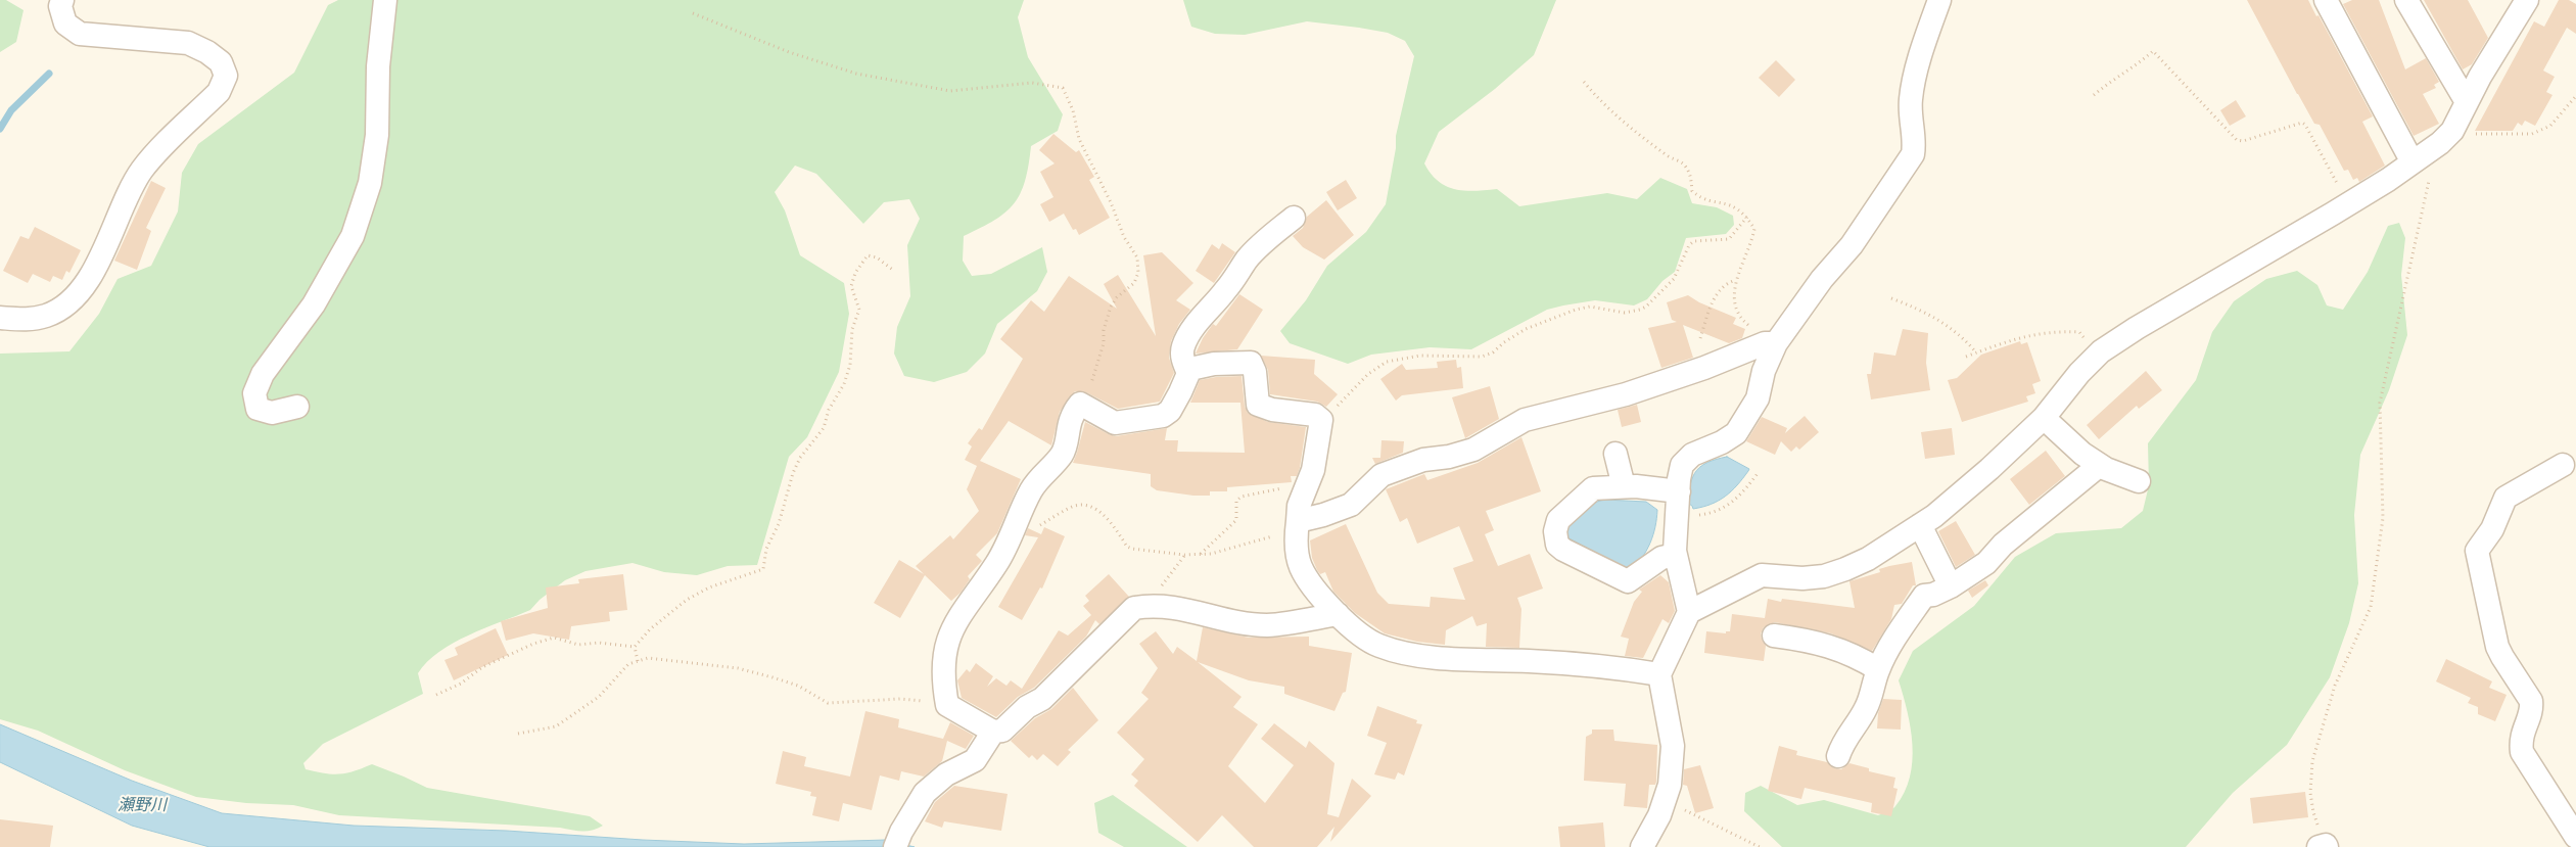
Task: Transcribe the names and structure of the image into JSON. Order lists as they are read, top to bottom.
{
  "water": ["瀬野川"]
}
